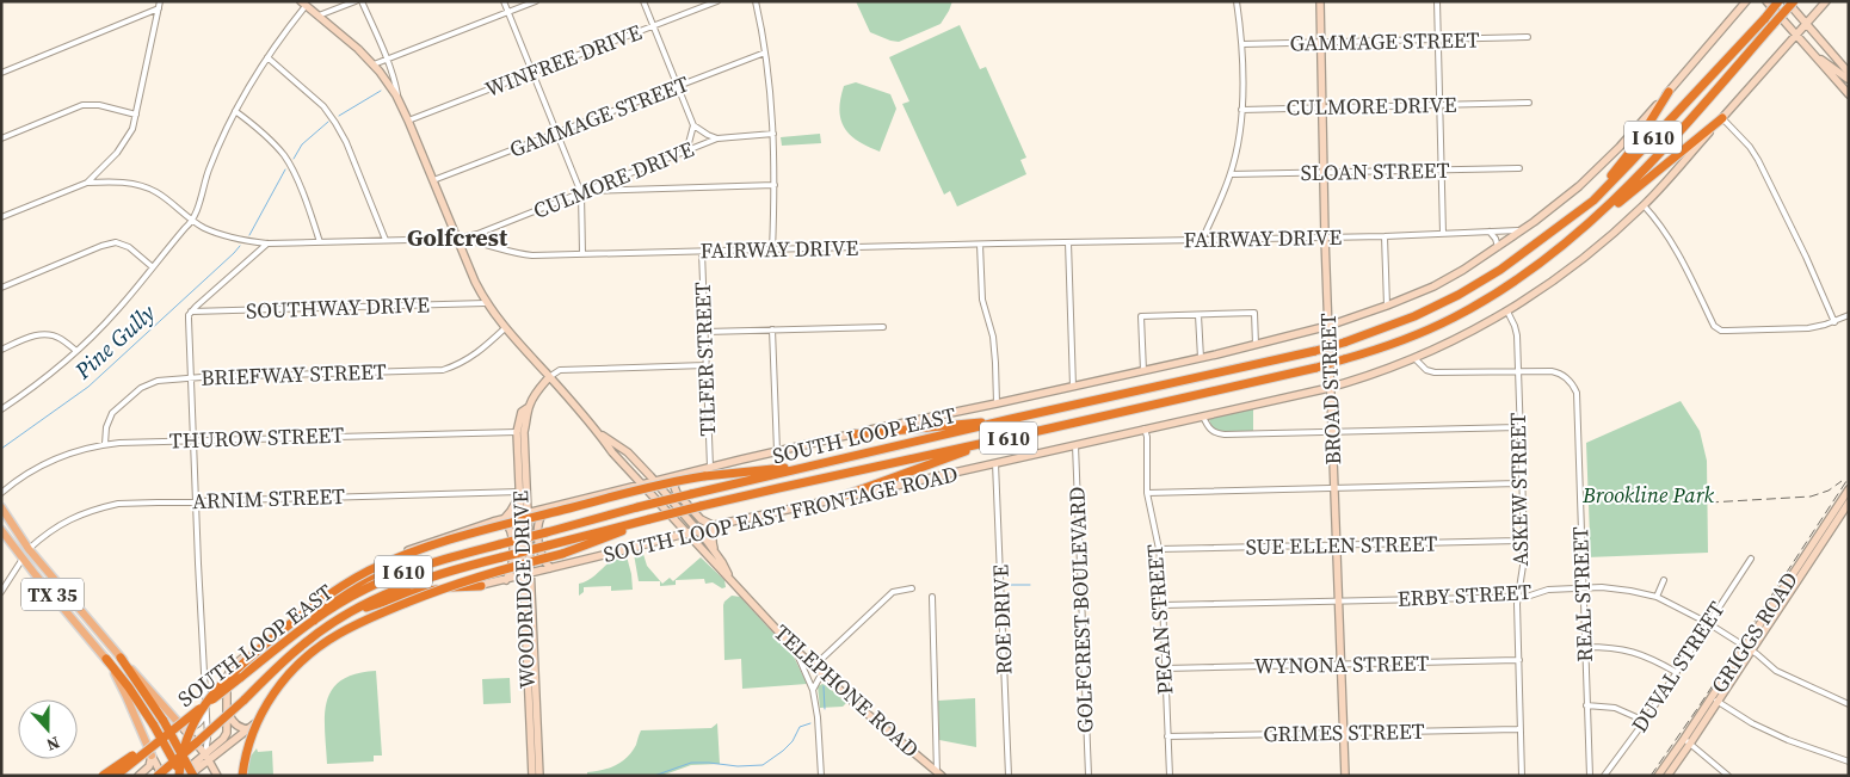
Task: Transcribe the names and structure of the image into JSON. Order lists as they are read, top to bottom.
{
  "streets": {
    "highway": ["I 610", "SOUTH LOOP EAST", "TX 35"],
    "main road": [
      "BROAD STREET",
      "SOUTH LOOP EAST FRONTAGE ROAD",
      "WOODRIDGE DRIVE",
      "GRIGGS ROAD",
      "TELEPHONE ROAD"
    ],
    "street": [
      "GAMMAGE STREET",
      "WINFREE DRIVE",
      "CULMORE DRIVE",
      "SLOAN STREET",
      "FAIRWAY DRIVE",
      "SOUTHWAY DRIVE",
      "TILFER STREET",
      "BRIEFWAY STREET",
      "THUROW STREET",
      "ASKEW STREET",
      "ARNIM STREET",
      "SUE ELLEN STREET",
      "REAL STREET",
      "ERBY STREET",
      "GOLFCREST BOULEVARD",
      "ROE DRIVE",
      "PECAN STREET",
      "WYNONA STREET",
      "DUVAL STREET",
      "GRIMES STREET"
    ]
  },
  "crossings": [
    ["GAMMAGE STREET", "BROAD STREET"],
    ["GAMMAGE STREET", "TELEPHONE ROAD"],
    ["WINFREE DRIVE", "TELEPHONE ROAD"],
    ["CULMORE DRIVE", "FAIRWAY DRIVE"],
    ["CULMORE DRIVE", "BROAD STREET"],
    ["CULMORE DRIVE", "TELEPHONE ROAD"],
    ["SLOAN STREET", "BROAD STREET"],
    ["FAIRWAY DRIVE", "TILFER STREET"],
    ["FAIRWAY DRIVE", "BROAD STREET"],
    ["FAIRWAY DRIVE", "SOUTH LOOP EAST FRONTAGE ROAD"],
    ["FAIRWAY DRIVE", "TELEPHONE ROAD"],
    ["SOUTHWAY DRIVE", "TELEPHONE ROAD"],
    ["TILFER STREET", "SOUTH LOOP EAST FRONTAGE ROAD"],
    ["BRIEFWAY STREET", "THUROW STREET"],
    ["BRIEFWAY STREET", "TELEPHONE ROAD"],
    ["BROAD STREET", "SOUTH LOOP EAST FRONTAGE ROAD"],
    ["BROAD STREET", "SUE ELLEN STREET"],
    ["BROAD STREET", "ERBY STREET"],
    ["BROAD STREET", "WYNONA STREET"],
    ["BROAD STREET", "GRIMES STREET"],
    ["THUROW STREET", "WOODRIDGE DRIVE"],
    ["ASKEW STREET", "SOUTH LOOP EAST FRONTAGE ROAD"],
    ["ASKEW STREET", "SUE ELLEN STREET"],
    ["ASKEW STREET", "REAL STREET"],
    ["ASKEW STREET", "ERBY STREET"],
    ["ASKEW STREET", "WYNONA STREET"],
    ["ASKEW STREET", "GRIMES STREET"],
    ["ARNIM STREET", "WOODRIDGE DRIVE"],
    ["ARNIM STREET", "TX 35"],
    ["SOUTH LOOP EAST FRONTAGE ROAD", "WOODRIDGE DRIVE"],
    ["SOUTH LOOP EAST FRONTAGE ROAD", "TX 35"],
    ["SOUTH LOOP EAST FRONTAGE ROAD", "GOLFCREST BOULEVARD"],
    ["SOUTH LOOP EAST FRONTAGE ROAD", "ROE DRIVE"],
    ["SOUTH LOOP EAST FRONTAGE ROAD", "PECAN STREET"],
    ["SOUTH LOOP EAST FRONTAGE ROAD", "TELEPHONE ROAD"],
    ["SUE ELLEN STREET", "PECAN STREET"],
    ["WOODRIDGE DRIVE", "TELEPHONE ROAD"],
    ["REAL STREET", "ERBY STREET"],
    ["ERBY STREET", "PECAN STREET"],
    ["ERBY STREET", "GRIGGS ROAD"],
    ["ERBY STREET", "DUVAL STREET"],
    ["PECAN STREET", "WYNONA STREET"],
    ["PECAN STREET", "GRIMES STREET"]
  ],
  "districts": ["Golfcrest"],
  "water": ["Pine Gully"],
  "parks": ["Brookline Park"],
  "north": "bottom"
}
